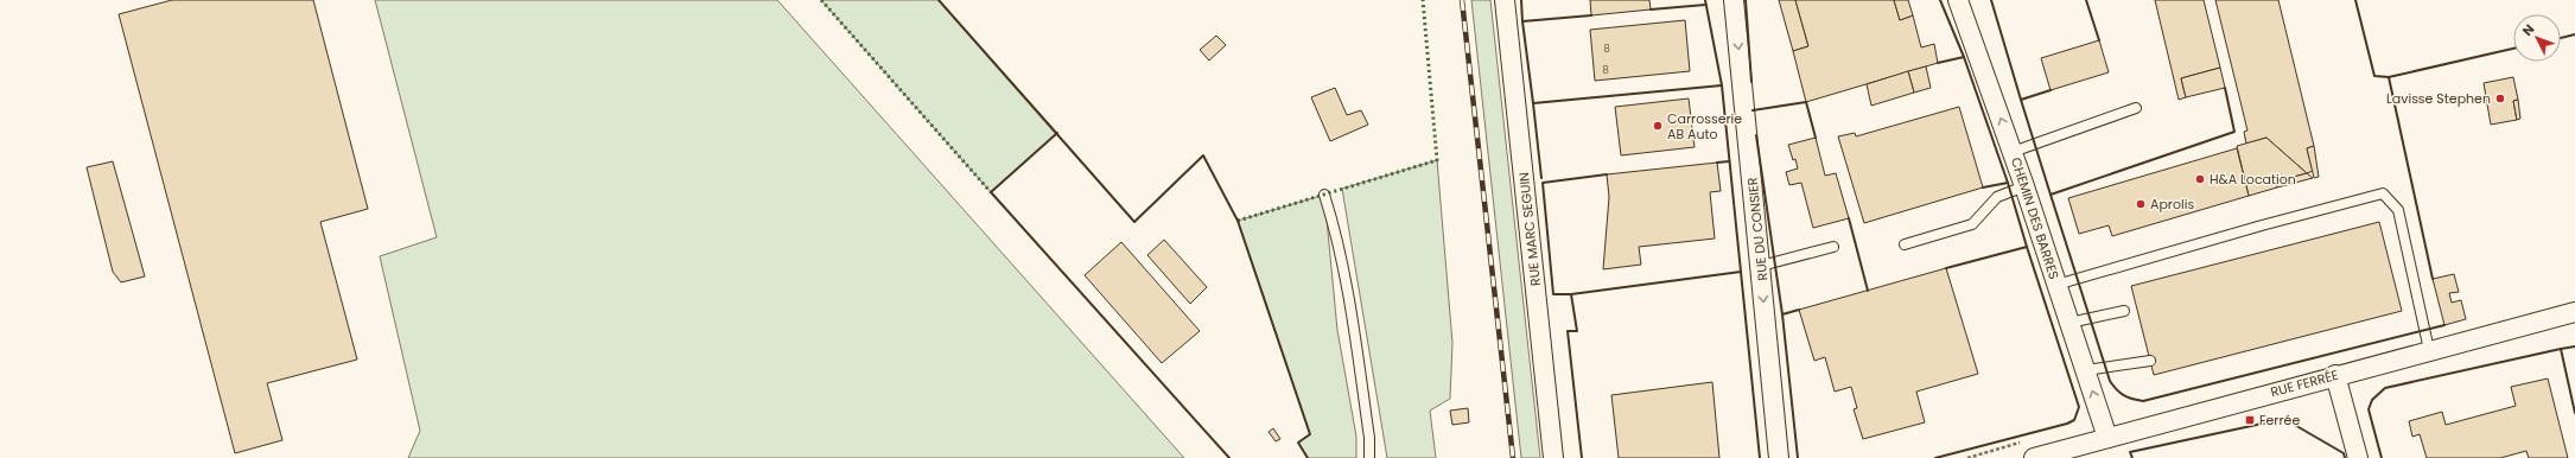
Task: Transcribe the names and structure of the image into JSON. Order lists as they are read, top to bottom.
{
  "streets": {
    "street": [
      "CHEMIN DES BARRES",
      "RUE MARC SEGUIN",
      "RUE DU CONSIER",
      "RUE FERRÉE"
    ]
  },
  "crossings": [
    ["CHEMIN DES BARRES", "RUE FERRÉE"]
  ],
  "one_way": ["CHEMIN DES BARRES", "RUE DU CONSIER"],
  "places": {
    "other": [
      "Lavisse Stephen",
      "Carrosserie AB Auto",
      "H&A Location",
      "Aprolis"
    ],
    "transit": ["Ferrée"]
  },
  "house_numbers": ["8", "8"],
  "north": "top left"
}
